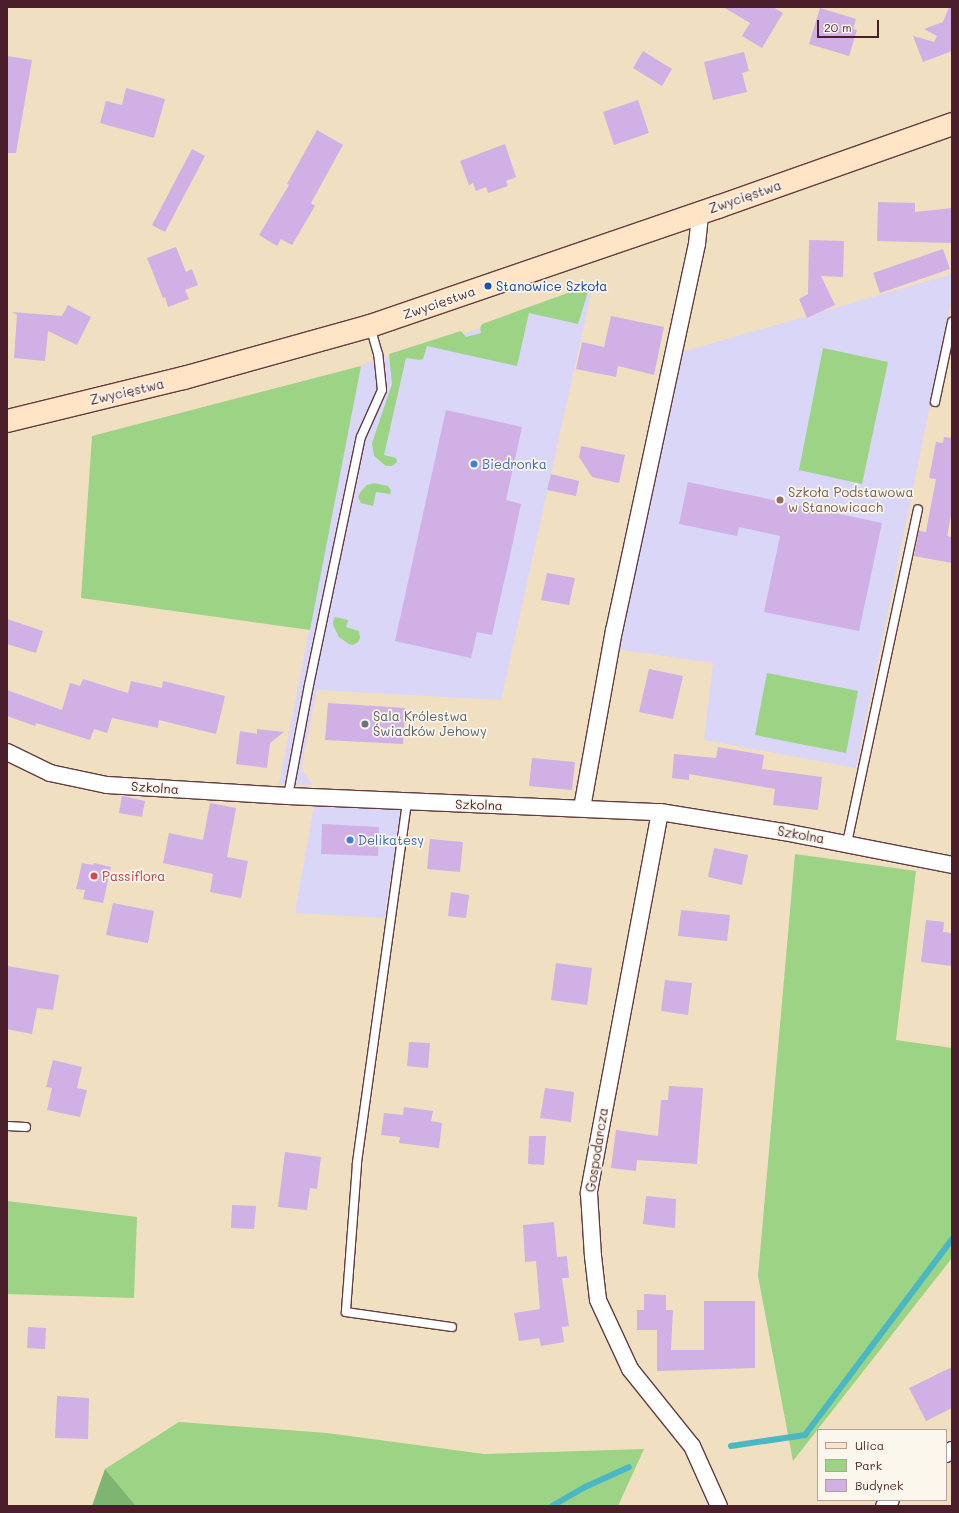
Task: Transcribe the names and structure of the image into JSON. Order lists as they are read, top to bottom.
{
  "streets": {
    "main road": ["Zwycięstwa"],
    "street": ["Szkolna", "Gospodarcza"]
  },
  "crossings": [
    ["Szkolna", "Gospodarcza"]
  ],
  "places": [
    "Stanowice Szkoła",
    "Biedronka",
    "Szkoła Podstawowa w Stanowicach",
    "Sala Królestwa Świadków Jehowy",
    "Delikatesy",
    "Passiflora"
  ],
  "legend": ["Ulica", "Park", "Budynek"],
  "scale_bar": "20 m"
}
